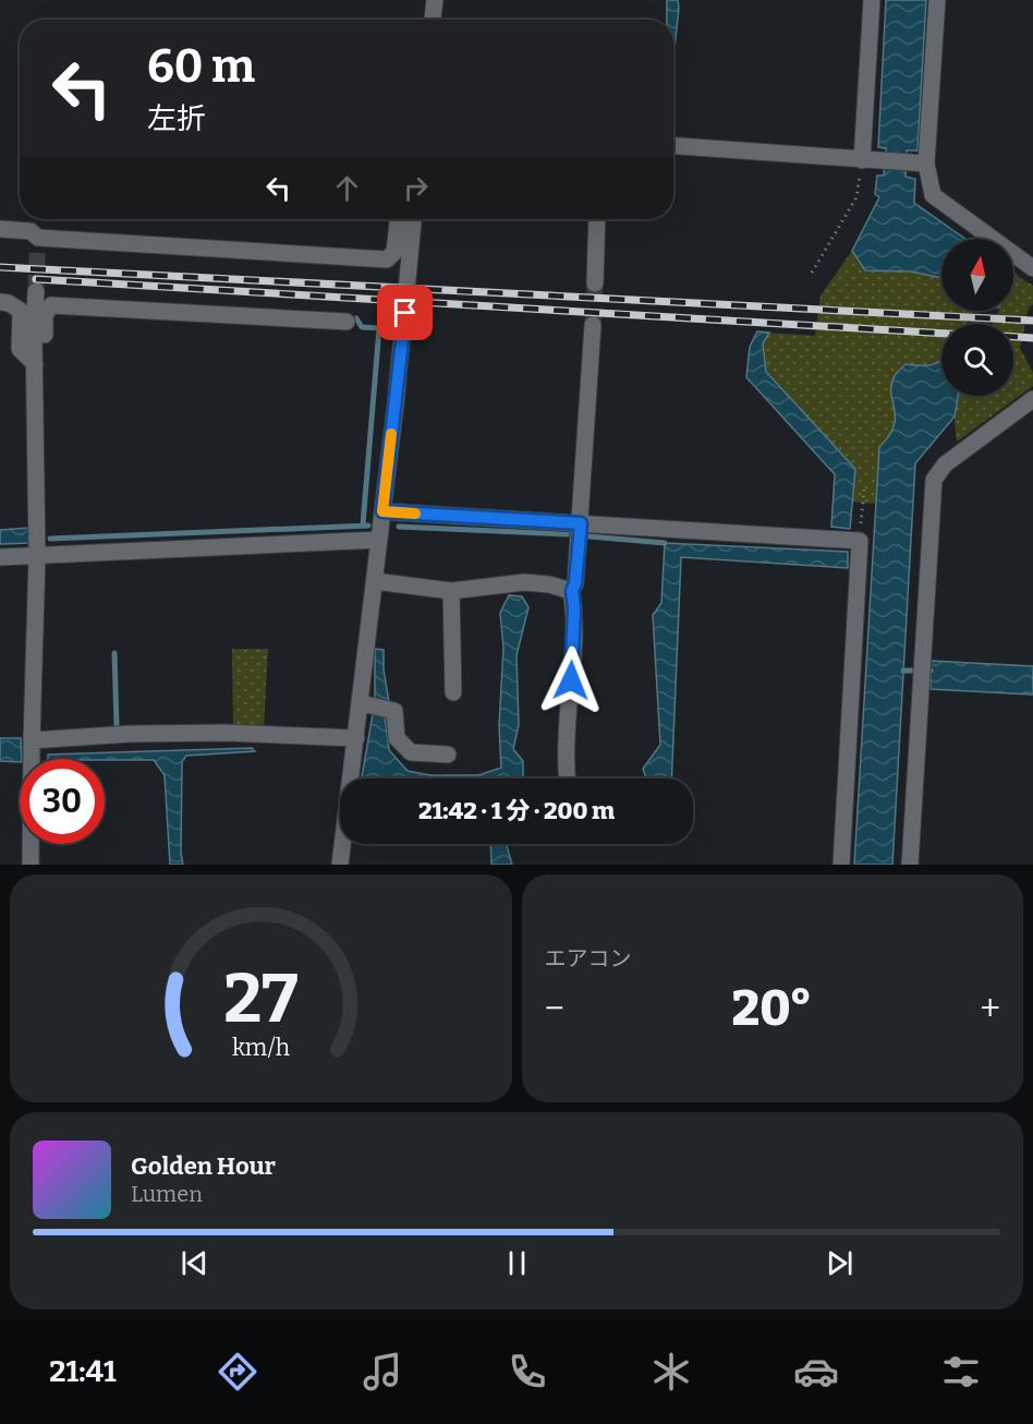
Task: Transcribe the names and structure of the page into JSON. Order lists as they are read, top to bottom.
{
  "north": "top",
  "page": {
    "turn": ["60 m", "左折"],
    "limit": "30",
    "trip": "21:42 · 1 分 · 200 m",
    "tile": "エアコン",
    "heat": ["−", "20°", "+"],
    "song": ["Golden Hour", "Lumen"],
    "tabs": "21:41",
    "gauge": ["27", "km/h"]
  }
}
